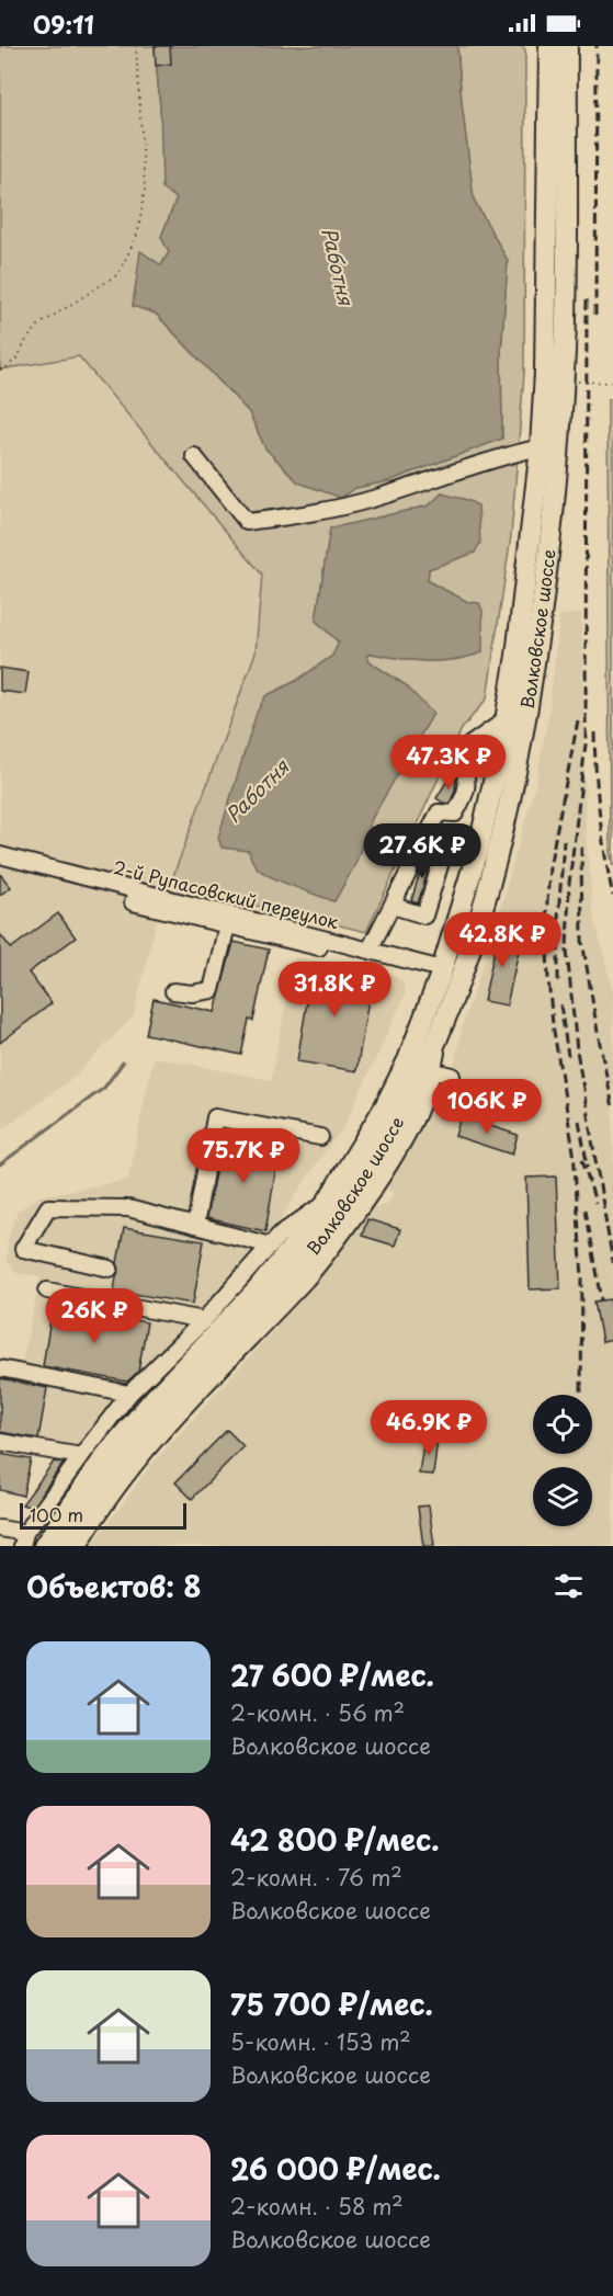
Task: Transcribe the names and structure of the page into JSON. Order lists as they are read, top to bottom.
{
  "streets": {
    "main road": ["Волковское шоссе"],
    "street": ["2-й Рупасовский переулок"]
  },
  "crossings": [
    ["Волковское шоссе", "2-й Рупасовский переулок"]
  ],
  "water": ["Работня"],
  "scale_bar": "100 m",
  "page": {
    "status": "09:11",
    "price": [
      "47.3K ₽",
      "27.6K ₽",
      "42.8K ₽",
      "31.8K ₽",
      "106K ₽",
      "75.7K ₽",
      "26K ₽",
      "46.9K ₽"
    ],
    "scale": "100 m",
    "heading": "Объектов: 8",
    "list": [
      {
        "name": "27 600 ₽/мес.",
        "note": "2-комн. · 56 m² · Волковское шоссе"
      },
      {
        "name": "42 800 ₽/мес.",
        "note": "2-комн. · 76 m² · Волковское шоссе"
      },
      {
        "name": "75 700 ₽/мес.",
        "note": "5-комн. · 153 m² · Волковское шоссе"
      },
      {
        "name": "26 000 ₽/мес.",
        "note": "2-комн. · 58 m² · Волковское шоссе"
      }
    ]
  }
}
